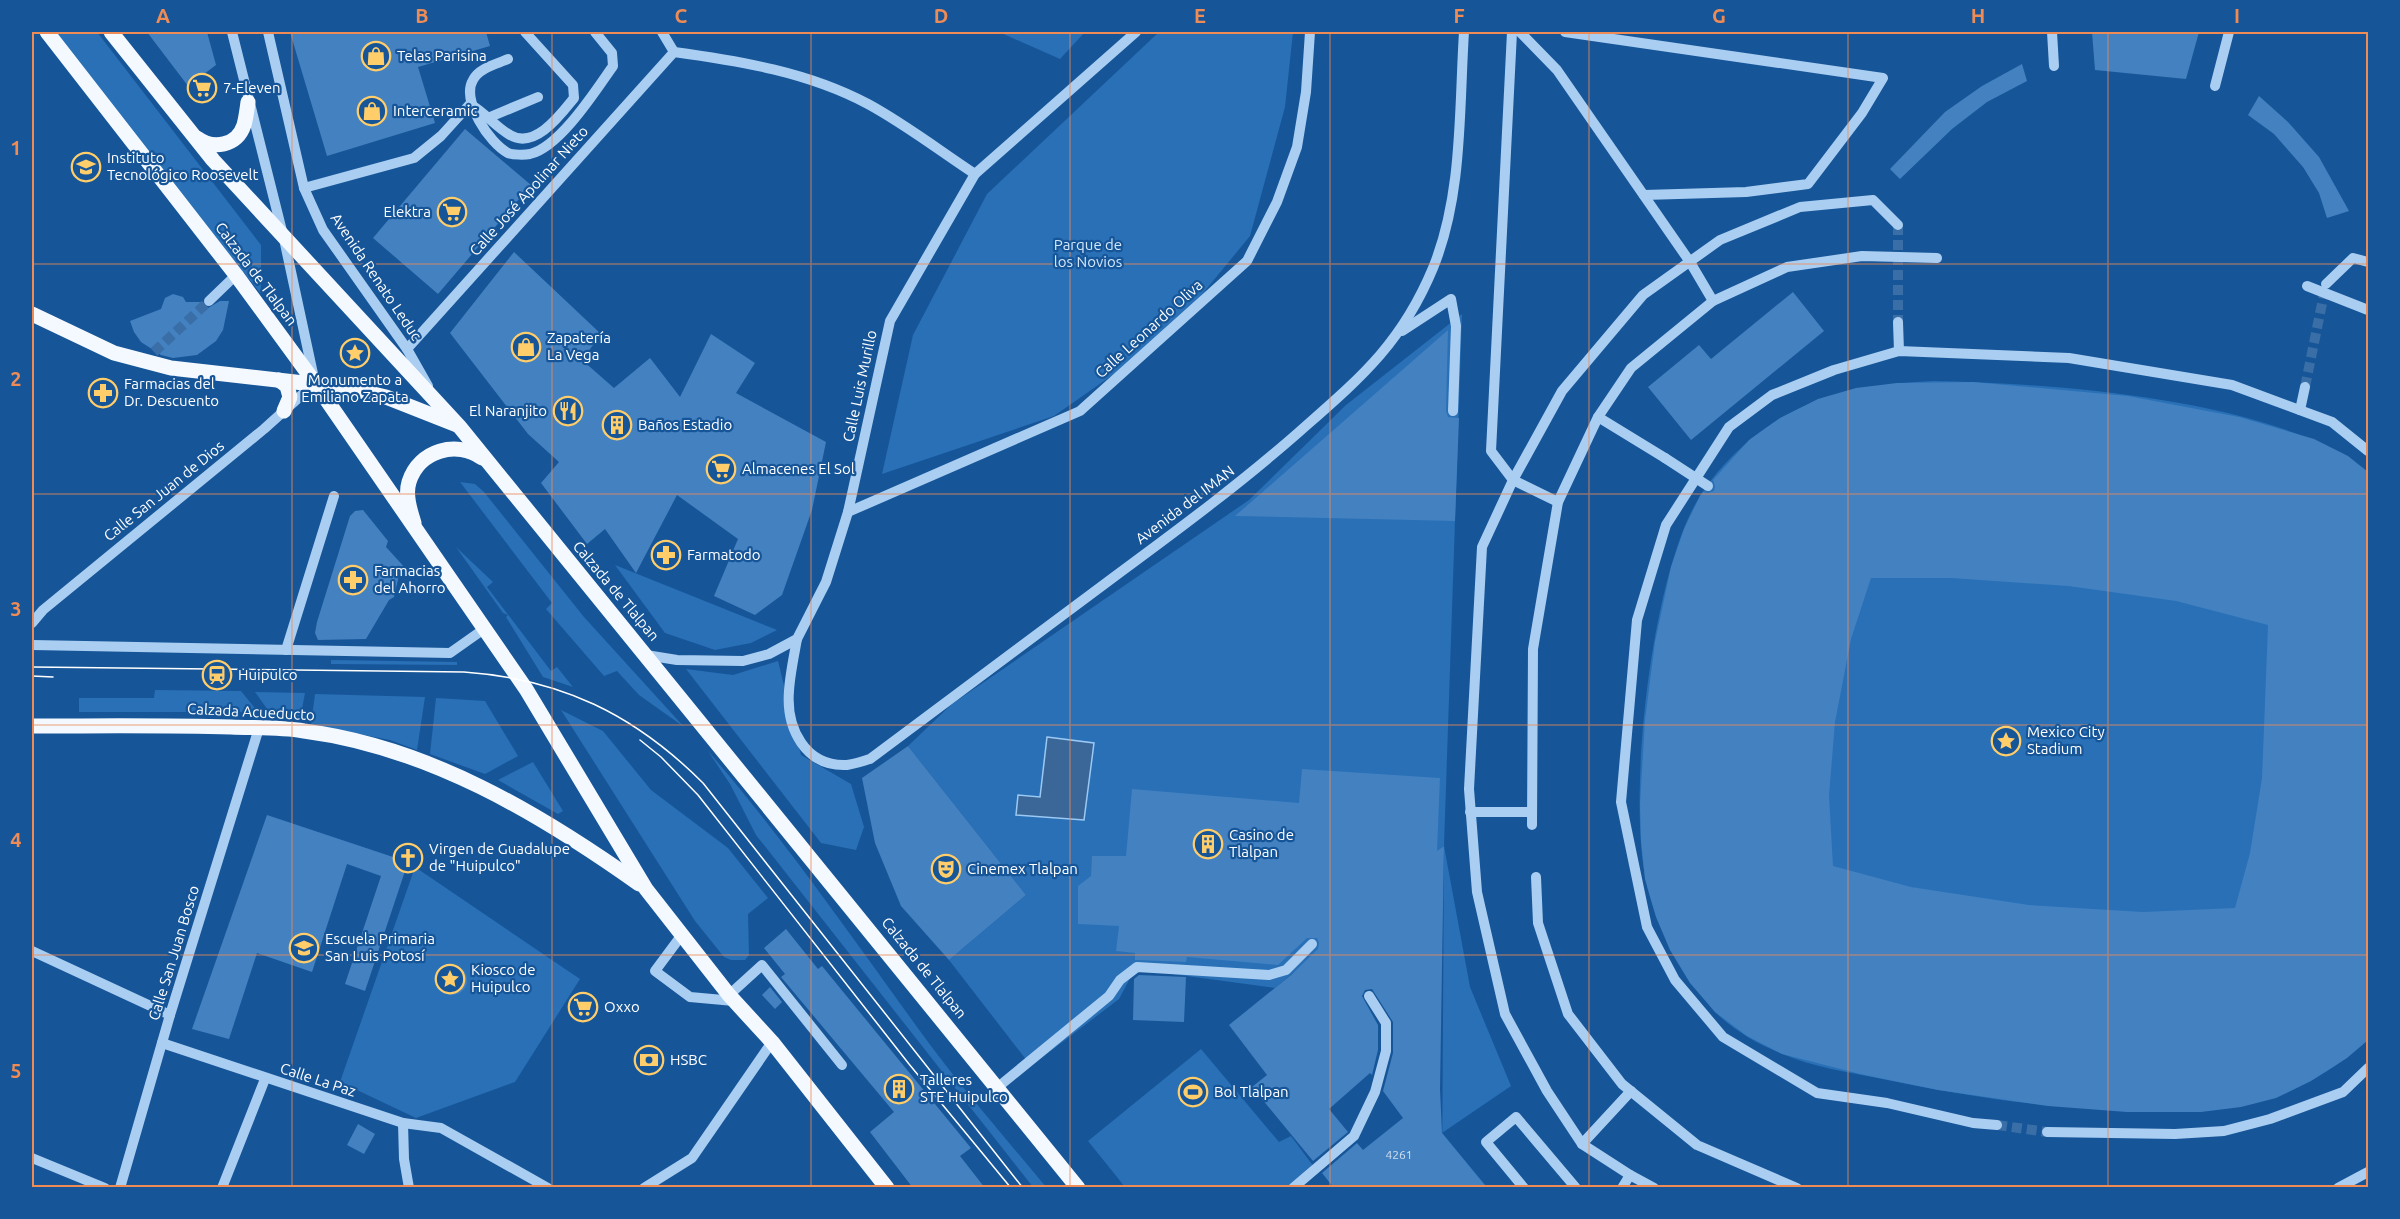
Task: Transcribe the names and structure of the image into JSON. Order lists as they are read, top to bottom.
{
  "streets": {
    "main road": ["Calzada de Tlalpan", "Calzada Acueducto"],
    "street": [
      "Calle José Apolinar Nieto",
      "Avenida Renato Leduc",
      "Calle Leonardo Oliva",
      "Calle Luis Murillo",
      "Calle San Juan de Dios",
      "Avenida del IMAN",
      "Calle San Juan Bosco",
      "Calle La Paz"
    ]
  },
  "crossings": [
    ["Calle José Apolinar Nieto", "Avenida Renato Leduc"],
    ["Calzada de Tlalpan", "Avenida Renato Leduc"],
    ["Calzada de Tlalpan", "Calle San Juan de Dios"],
    ["Calzada de Tlalpan", "Calzada Acueducto"],
    ["Calle Leonardo Oliva", "Calle Luis Murillo"],
    ["Calle Luis Murillo", "Avenida del IMAN"],
    ["Calzada Acueducto", "Calle San Juan Bosco"],
    ["Calle San Juan Bosco", "Calle La Paz"]
  ],
  "parks": ["Parque de los Novios"],
  "places": {
    "shop": ["Telas Parisina", "Interceramic", "Zapatería La Vega"],
    "supermarket": [
      "7-Eleven",
      "Elektra",
      "Almacenes El Sol",
      "Oxxo"
    ],
    "school or university": ["Instituto Tecnológico Roosevelt", "Escuela Primaria San Luis Potosí"],
    "place": ["Monumento a Emiliano Zapata", "Mexico City Stadium", "Kiosco de Huipulco"],
    "pharmacy": ["Farmacias del Dr. Descuento", "Farmatodo", "Farmacias del Ahorro"],
    "restaurant": ["El Naranjito"],
    "building": ["Baños Estadio", "Casino de Tlalpan", "Talleres STE Huipulco"],
    "station": ["Huipulco"],
    "church": ["Virgen de Guadalupe de \"Huipulco\""],
    "theatre": ["Cinemex Tlalpan"],
    "bank": ["HSBC"],
    "sports": ["Bol Tlalpan"]
  },
  "house_numbers": ["4261"],
  "grid": {
    "columns": [
      "A",
      "B",
      "C",
      "D",
      "E",
      "F",
      "G",
      "H",
      "I"
    ],
    "rows": [
      "1",
      "2",
      "3",
      "4",
      "5"
    ]
  }
}
